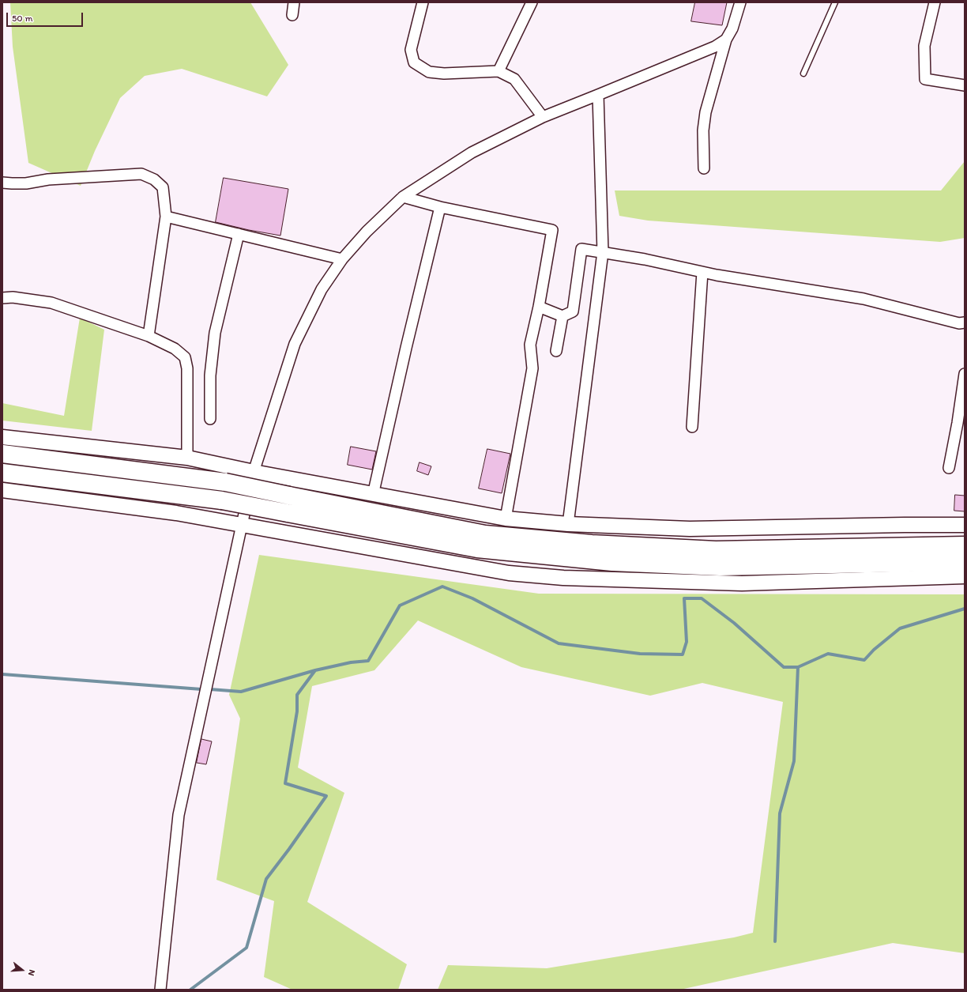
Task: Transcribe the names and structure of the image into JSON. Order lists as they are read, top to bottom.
{
  "scale_bar": "50 m",
  "north": "right"
}
